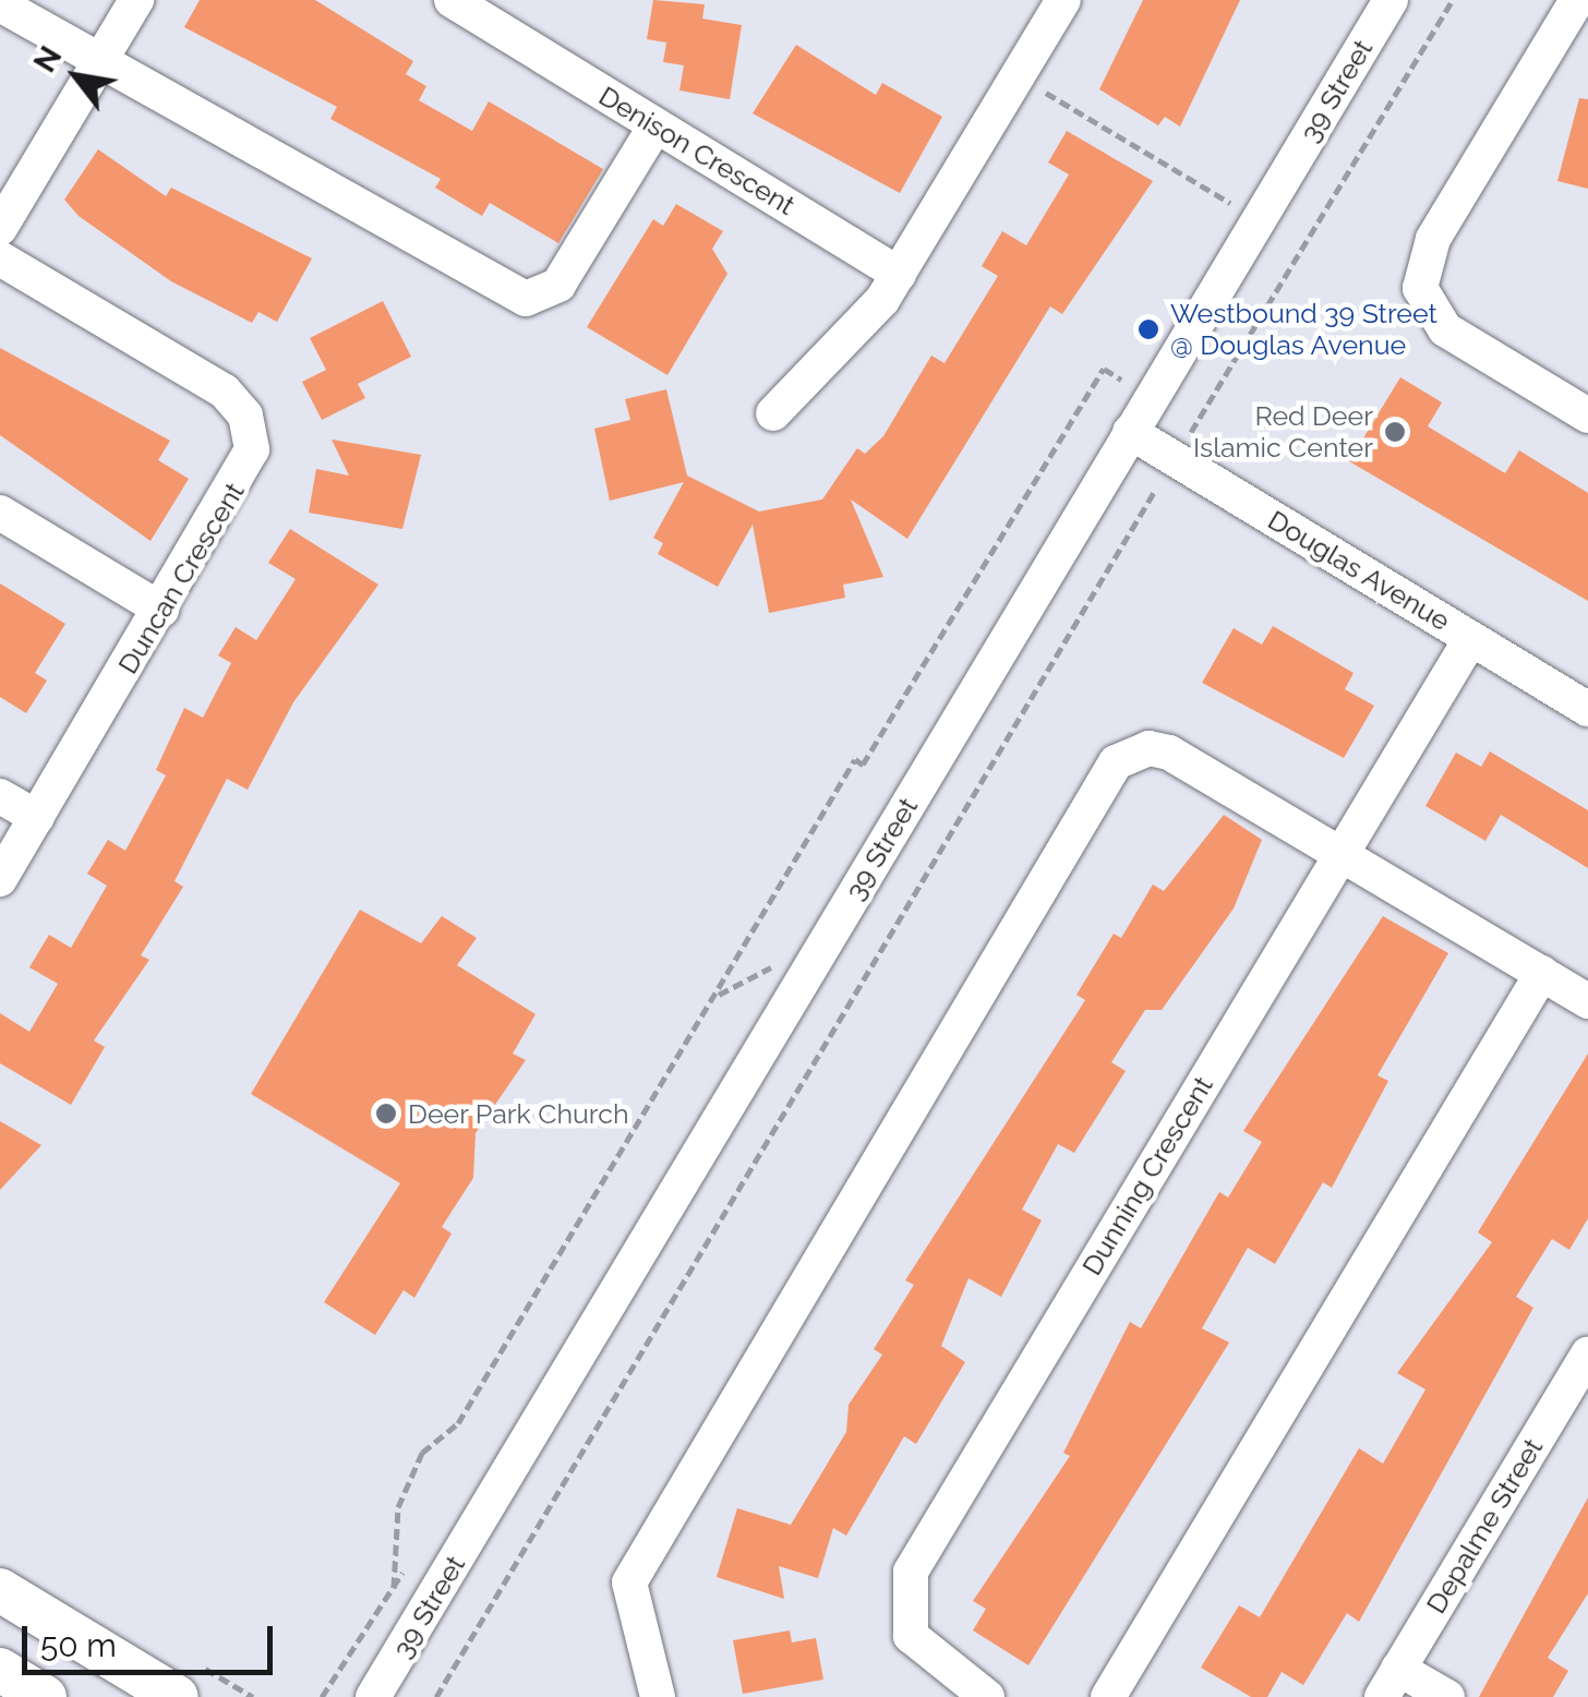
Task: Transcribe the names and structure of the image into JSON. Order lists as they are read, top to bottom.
{
  "streets": {
    "street": [
      "39 Street",
      "Denison Crescent",
      "Douglas Avenue",
      "Duncan Crescent",
      "Dunning Crescent",
      "Depalme Street"
    ]
  },
  "crossings": [
    ["39 Street", "Douglas Avenue"],
    ["Douglas Avenue", "Dunning Crescent"]
  ],
  "places": ["Westbound 39 Street @ Douglas Avenue", "Red Deer Islamic Center", "Deer Park Church"],
  "scale_bar": "50 m",
  "north": "top left"
}
